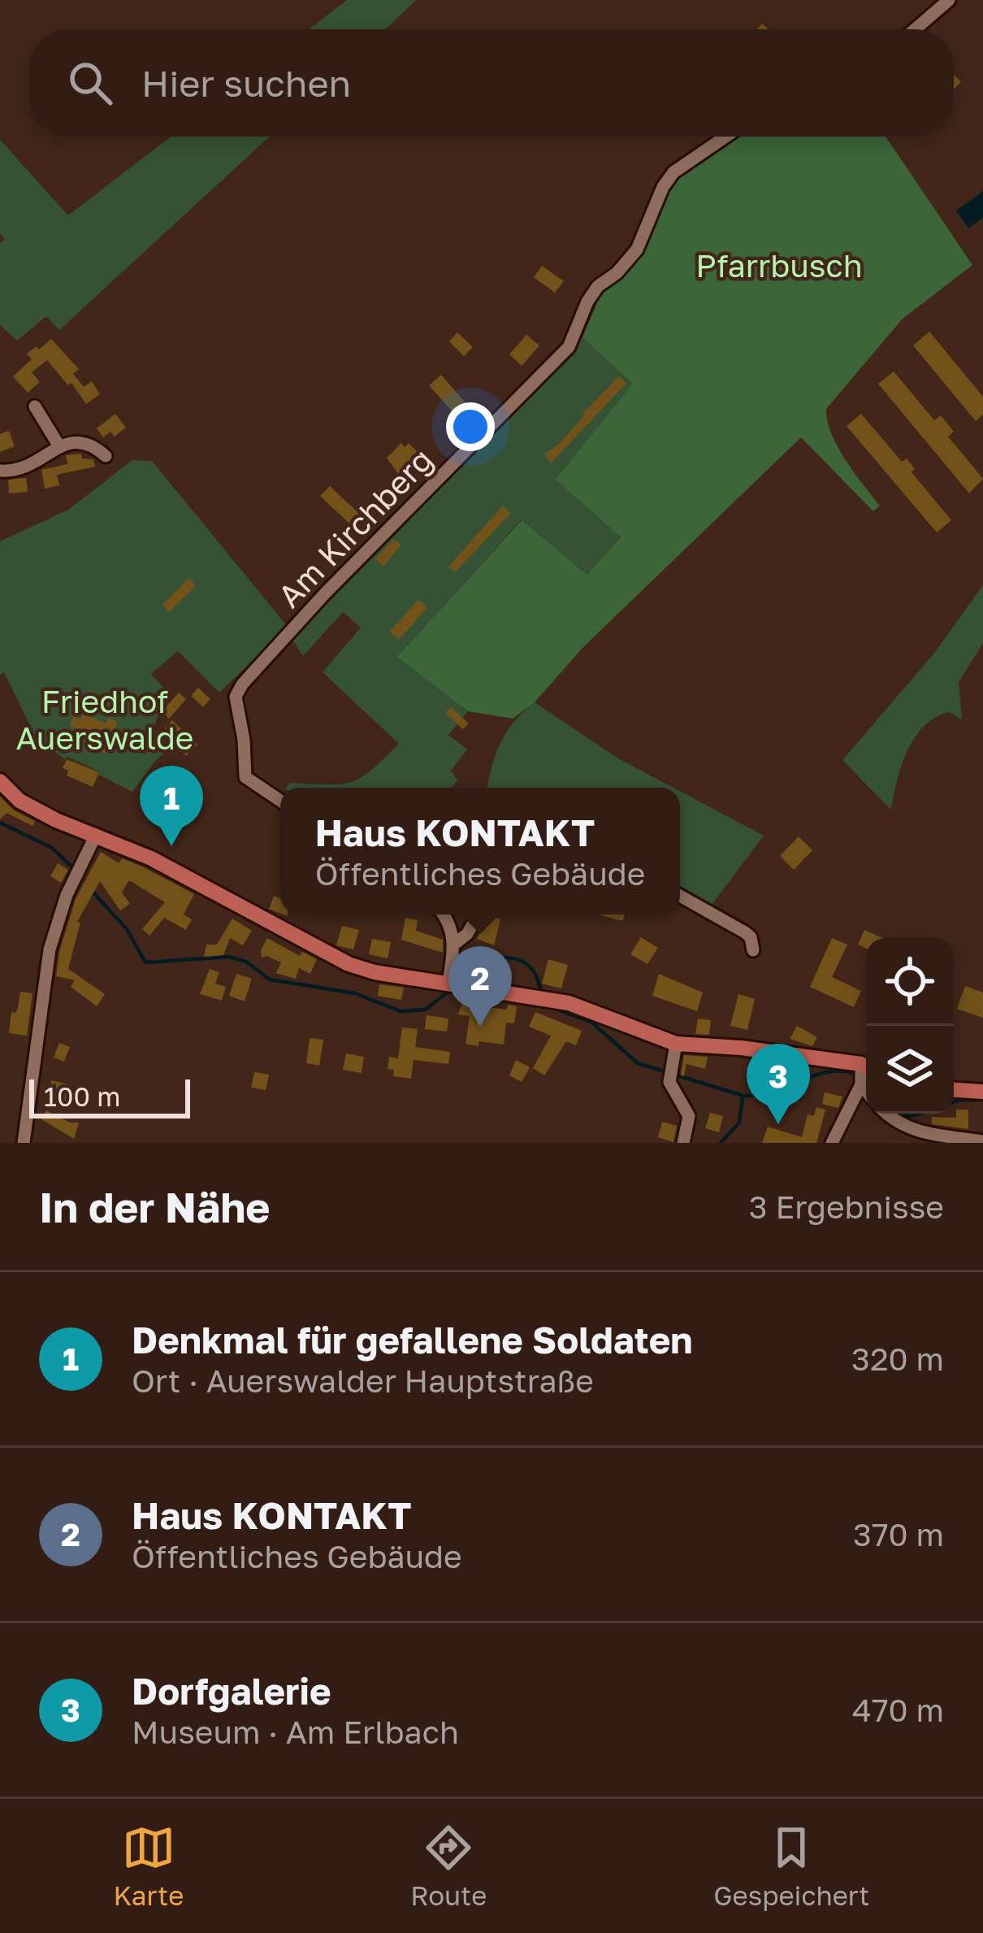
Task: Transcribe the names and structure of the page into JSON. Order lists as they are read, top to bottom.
{
  "streets": {
    "street": ["Am Kirchberg"]
  },
  "parks": ["Pfarrbusch", "Friedhof Auerswalde"],
  "scale_bar": "100 m",
  "page": {
    "search": "Hier suchen",
    "pins": ["1", "2", "3"],
    "popup": ["Haus KONTAKT", "Öffentliches Gebäude"],
    "scale": "100 m",
    "heading": ["In der Nähe", "3 Ergebnisse"],
    "list": [
      {
        "mark": "1",
        "name": "Denkmal für gefallene Soldaten",
        "note": "Ort · Auerswalder Hauptstraße",
        "value": "320 m"
      },
      {
        "mark": "2",
        "name": "Haus KONTAKT",
        "note": "Öffentliches Gebäude",
        "value": "370 m"
      },
      {
        "mark": "3",
        "name": "Dorfgalerie",
        "note": "Museum · Am Erlbach",
        "value": "470 m"
      }
    ],
    "nav": ["Karte", "Route", "Gespeichert"]
  }
}
